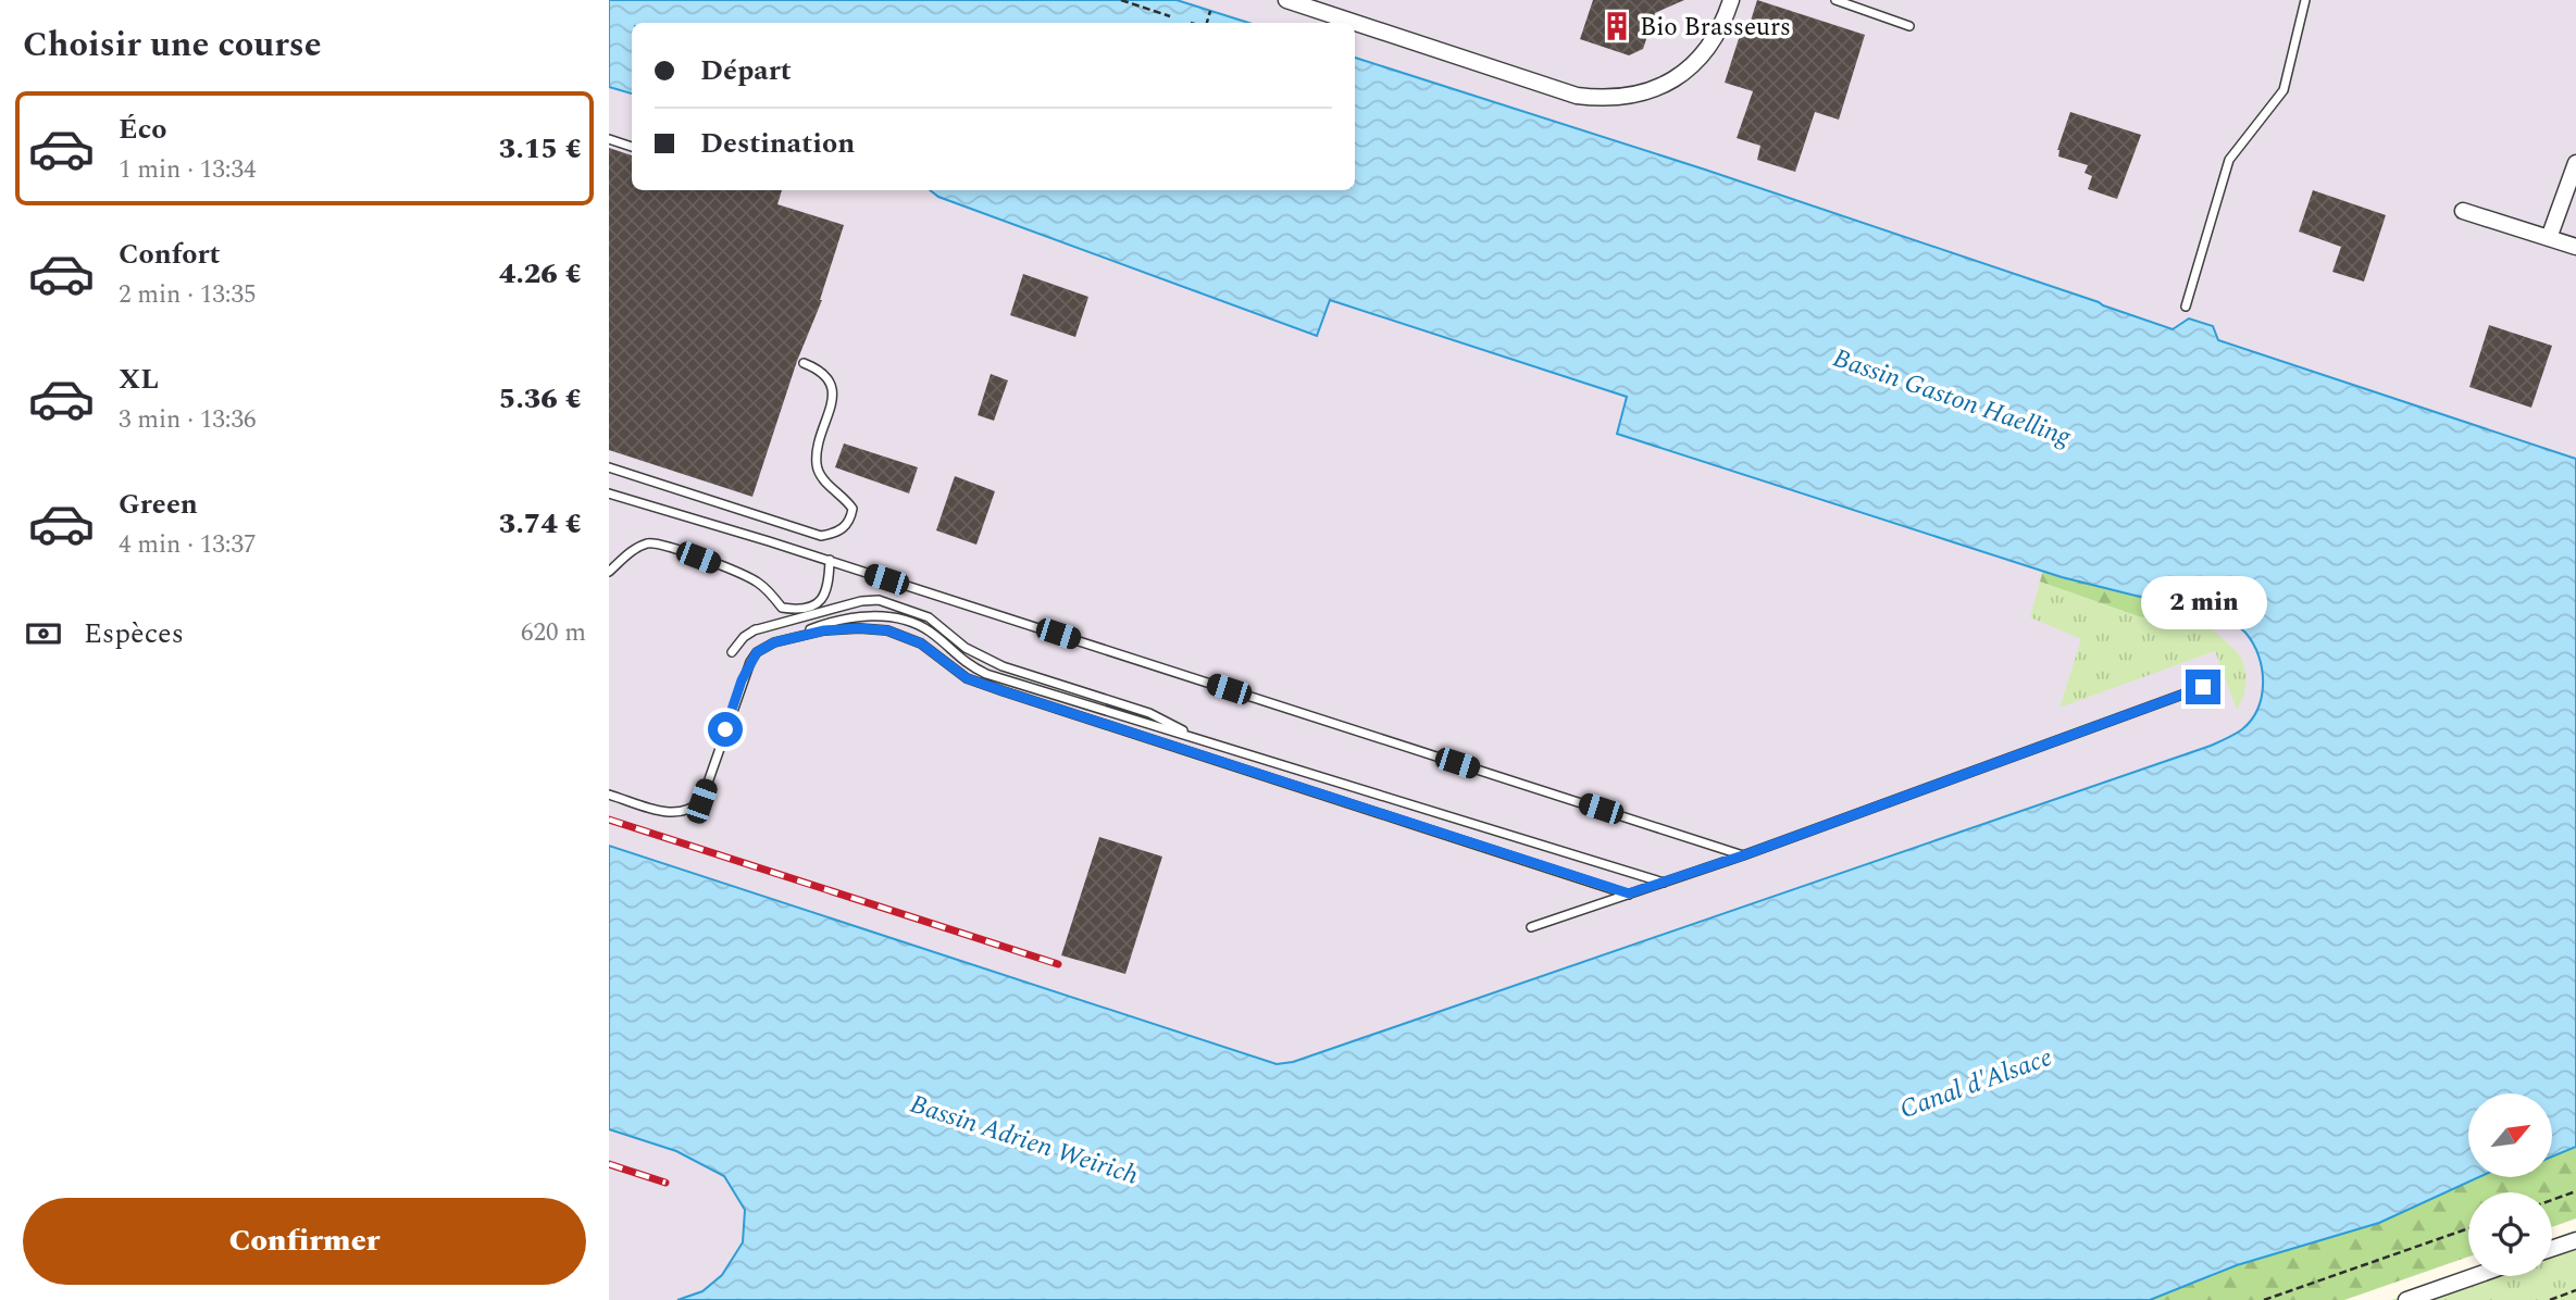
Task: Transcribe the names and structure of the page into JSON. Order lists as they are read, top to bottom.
{
  "water": ["Bassin Gaston Haelling", "Canal d'Alsace", "Bassin Adrien Weirich"],
  "places": {
    "building": ["Bio Brasseurs"]
  },
  "north": "top right",
  "page": {
    "heading": "Choisir une course",
    "banner": ["Départ", "Destination"],
    "list": [
      {
        "name": "Éco",
        "note": "1 min · 13:34",
        "value": "3.15 €"
      },
      {
        "name": "Confort",
        "note": "2 min · 13:35",
        "value": "4.26 €"
      },
      {
        "name": "XL",
        "note": "3 min · 13:36",
        "value": "5.36 €"
      },
      {
        "name": "Green",
        "note": "4 min · 13:37",
        "value": "3.74 €"
      }
    ],
    "bubble": "2 min",
    "pay": ["Espèces", "620 m"],
    "buttons": "Confirmer"
  }
}
